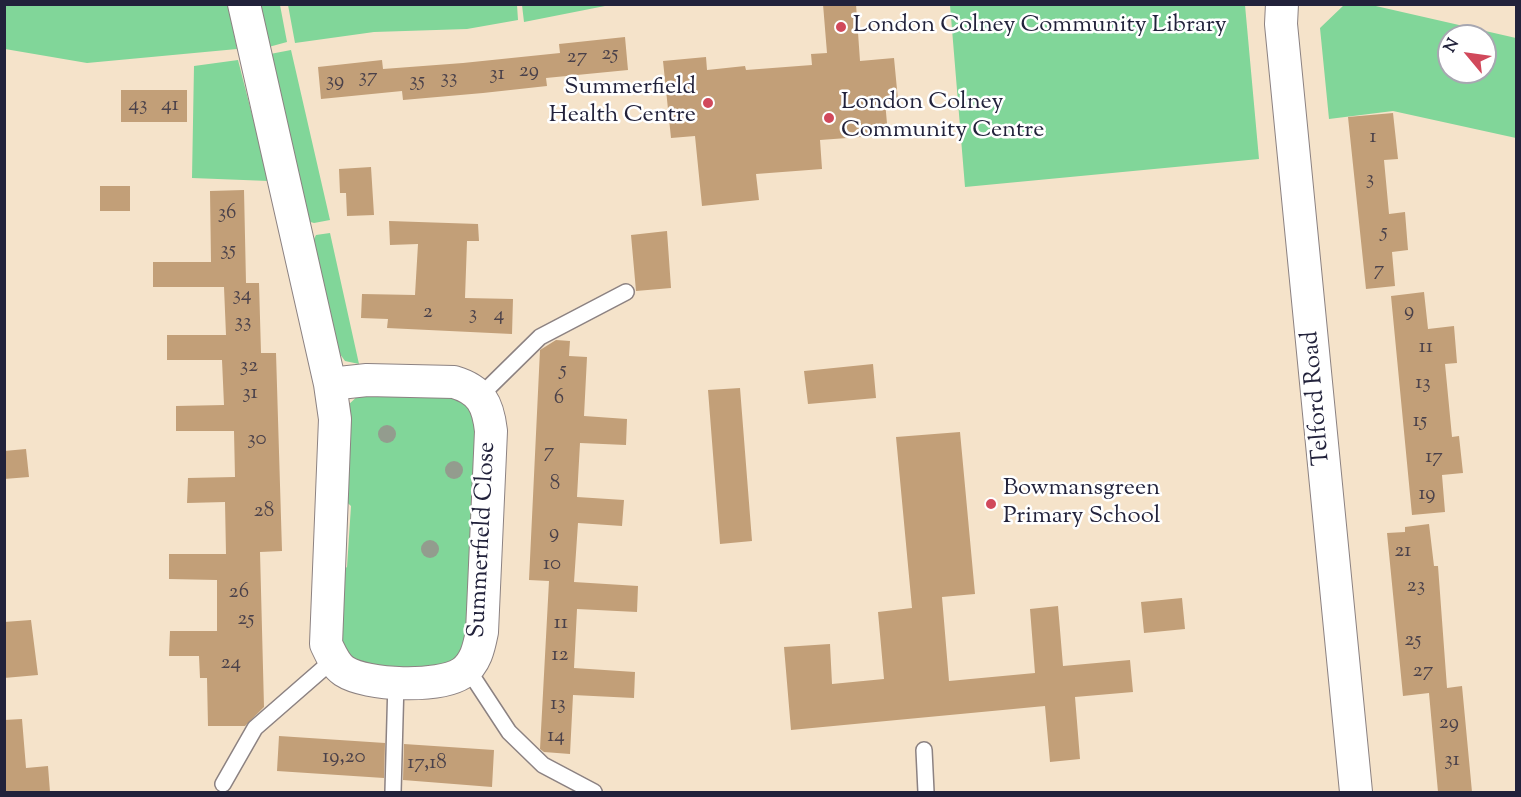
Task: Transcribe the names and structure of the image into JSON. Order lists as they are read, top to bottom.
{
  "streets": {
    "street": ["Telford Road", "Summerfield Close"]
  },
  "places": [
    "London Colney Community Library",
    "Summerfield Health Centre",
    "London Colney Community Centre",
    "Bowmansgreen Primary School"
  ],
  "house_numbers": [
    "25",
    "27",
    "29",
    "31",
    "37",
    "33",
    "39",
    "35",
    "43",
    "41",
    "1",
    "3",
    "36",
    "5",
    "35",
    "7",
    "34",
    "9",
    "2",
    "3",
    "4",
    "33",
    "11",
    "32",
    "5",
    "13",
    "31",
    "6",
    "15",
    "30",
    "7",
    "17",
    "8",
    "19",
    "28",
    "9",
    "21",
    "10",
    "23",
    "26",
    "25",
    "11",
    "25",
    "12",
    "24",
    "27",
    "13",
    "29",
    "14",
    "19,20",
    "31",
    "17,18"
  ],
  "north": "top left"
}
